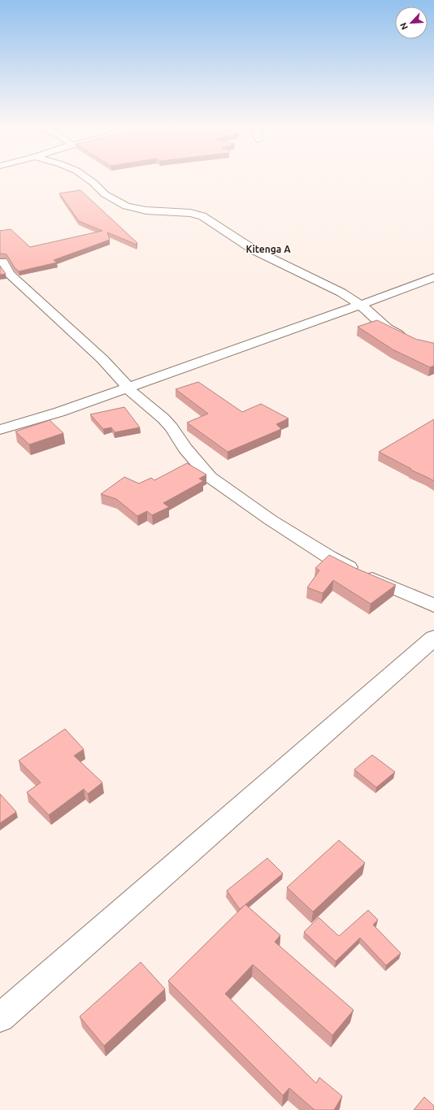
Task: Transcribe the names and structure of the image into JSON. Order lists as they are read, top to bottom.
{
  "districts": ["Kitenga A"],
  "north": "bottom left"
}
